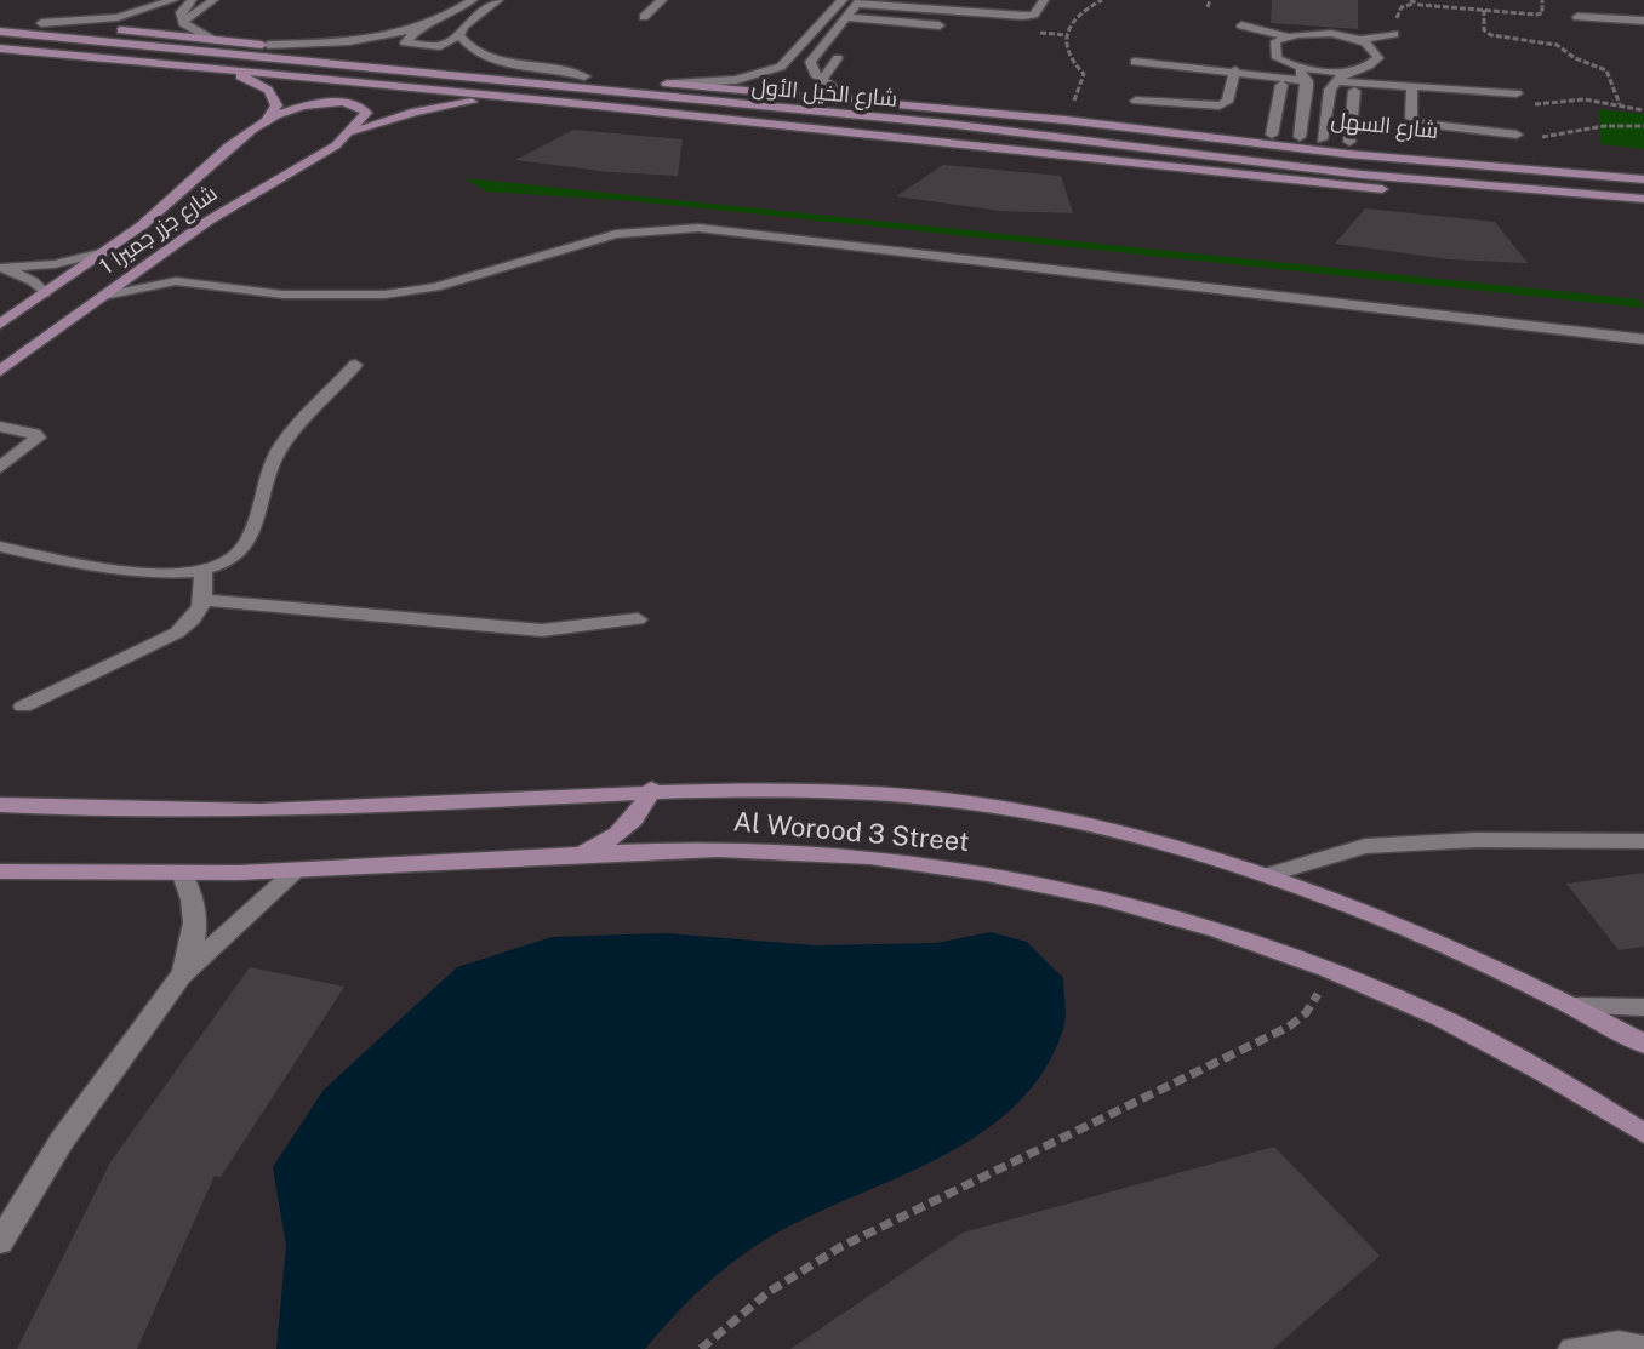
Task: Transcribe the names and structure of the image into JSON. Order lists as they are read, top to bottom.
{
  "streets": {
    "main road": [
      "شارع الخيل الأول",
      "شارع السهل",
      "شارع جزر جميرا 1",
      "Al Worood 3 Street"
    ]
  },
  "crossings": [
    ["شارع الخيل الأول", "شارع السهل"]
  ]
}
